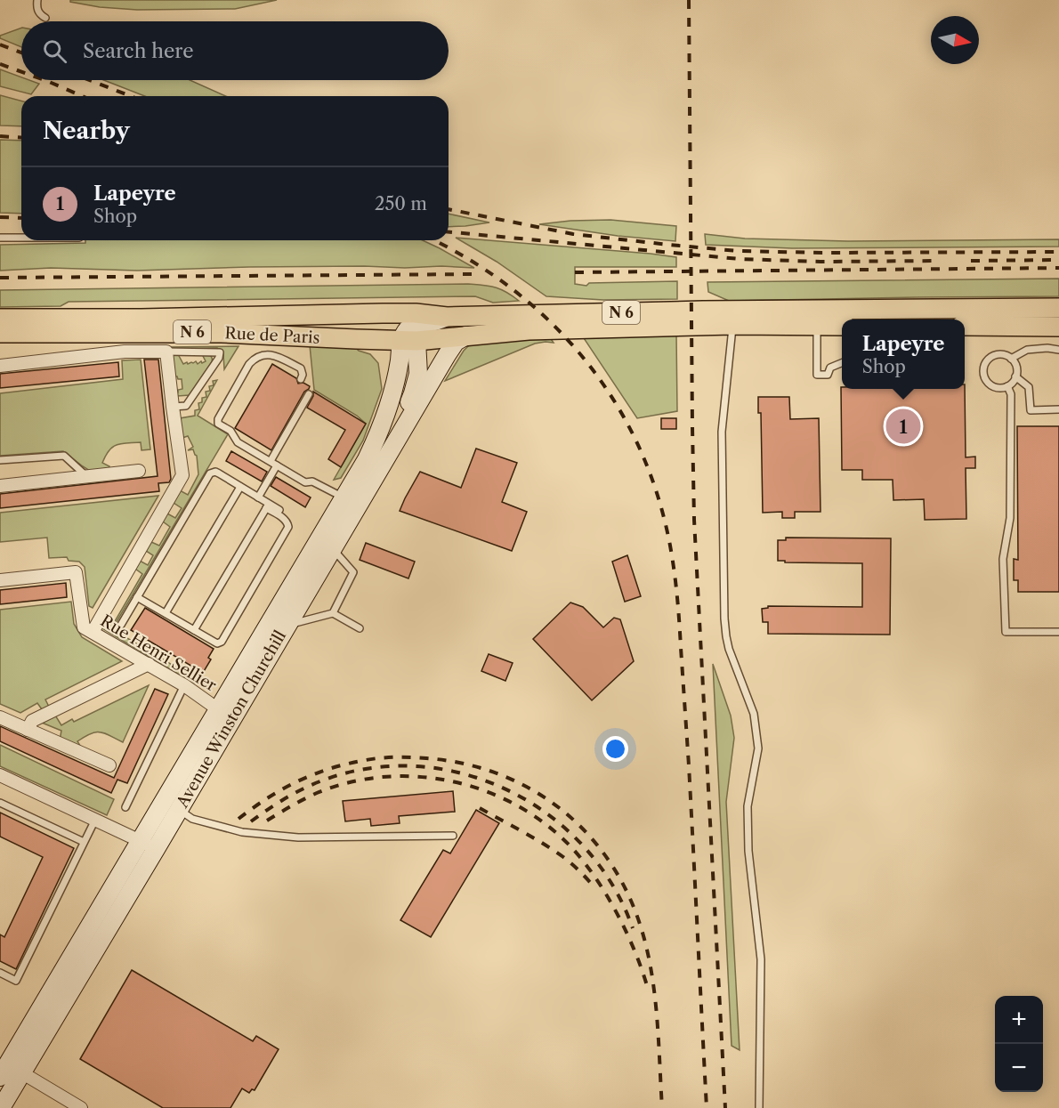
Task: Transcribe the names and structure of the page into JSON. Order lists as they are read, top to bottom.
{
  "streets": {
    "main road": ["N 6", "Rue de Paris", "Avenue Winston Churchill"],
    "street": ["Rue Henri Sellier"]
  },
  "crossings": [
    ["N 6", "Rue de Paris"],
    ["N 6", "Avenue Winston Churchill"],
    ["Rue de Paris", "Avenue Winston Churchill"],
    ["Rue Henri Sellier", "Avenue Winston Churchill"]
  ],
  "north": "right",
  "page": {
    "search": "Search here",
    "heading": "Nearby",
    "list": [
      {
        "mark": "1",
        "name": "Lapeyre",
        "note": "Shop",
        "value": "250 m"
      }
    ],
    "popup": ["Lapeyre", "Shop"],
    "pins": "1",
    "map_buttons": ["+", "−"]
  }
}
